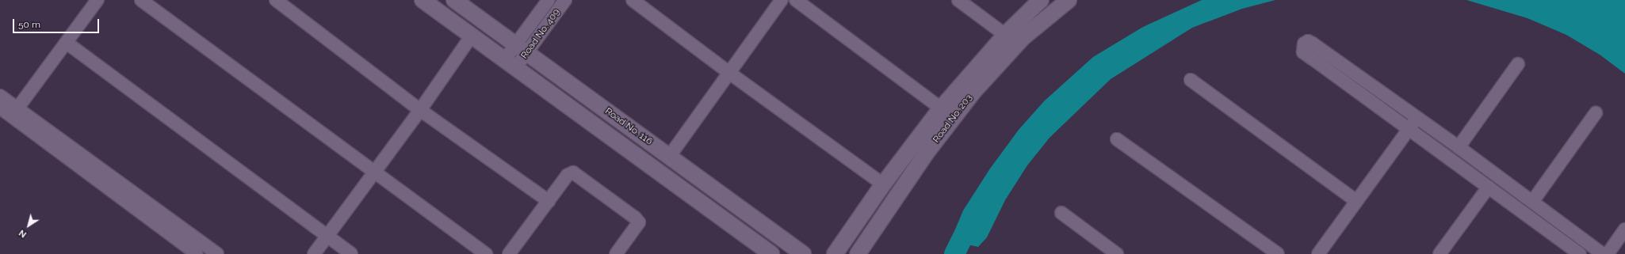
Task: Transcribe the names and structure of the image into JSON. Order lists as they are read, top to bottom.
{
  "streets": {
    "street": ["Road No. 409", "Road No. 203", "Road No. 116"]
  },
  "crossings": [
    ["Road No. 409", "Road No. 116"]
  ],
  "scale_bar": "50 m",
  "north": "bottom left"
}
